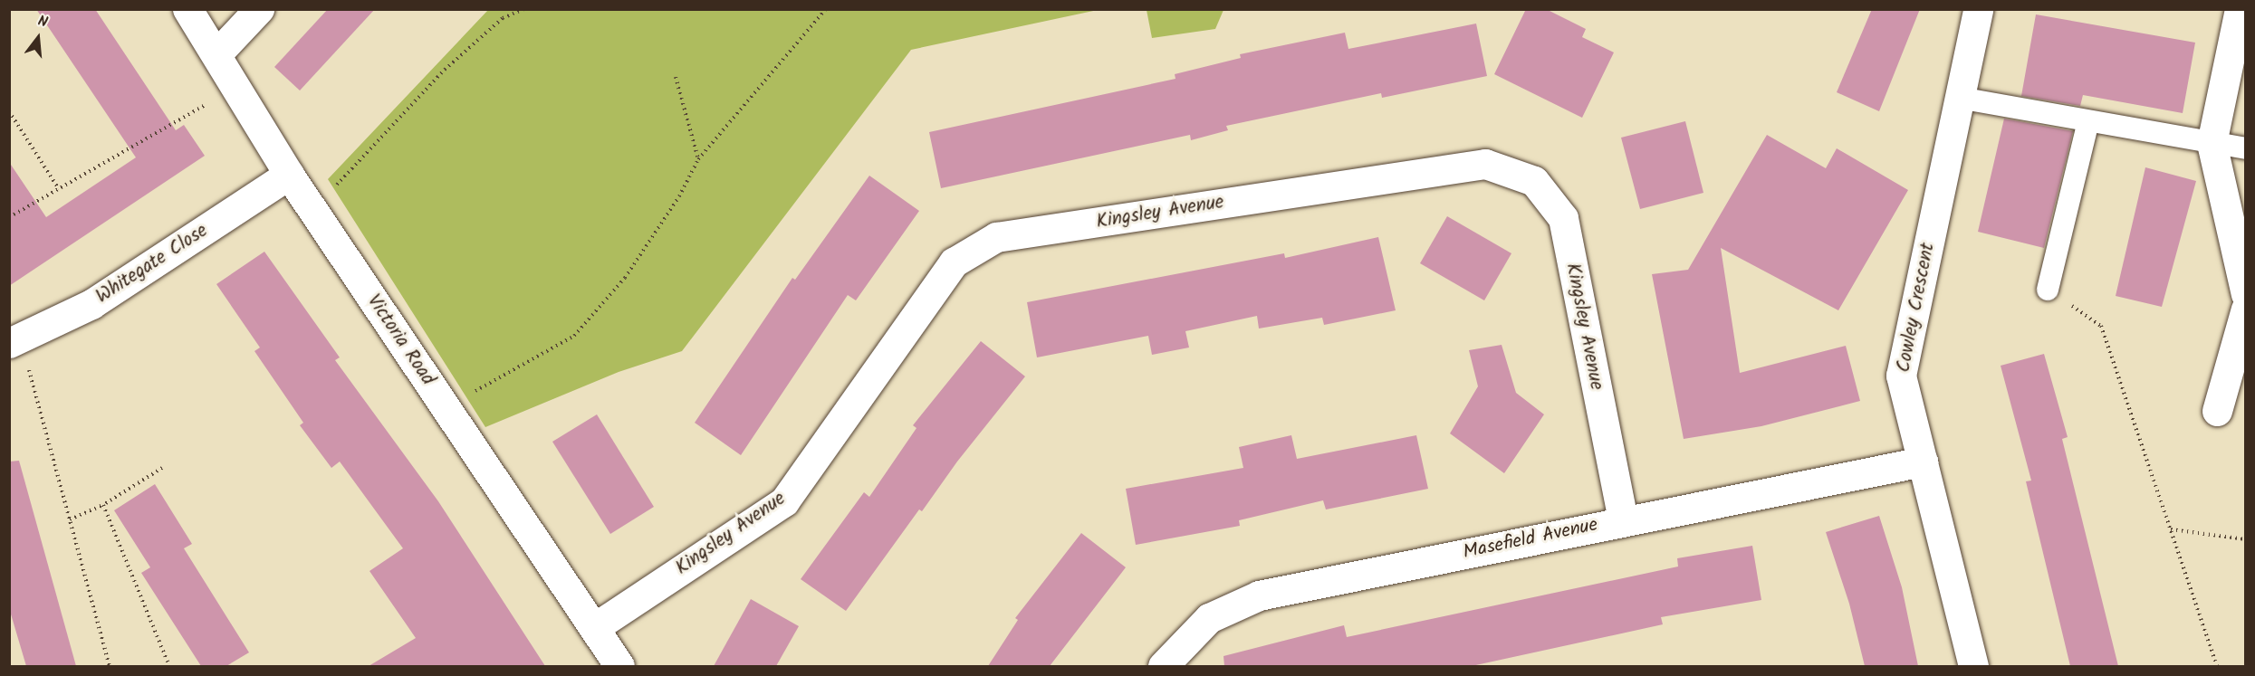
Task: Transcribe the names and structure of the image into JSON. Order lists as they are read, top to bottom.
{
  "streets": {
    "street": [
      "Kingsley Avenue",
      "Whitegate Close",
      "Cowley Crescent",
      "Victoria Road",
      "Masefield Avenue"
    ]
  },
  "crossings": [
    ["Kingsley Avenue", "Victoria Road"],
    ["Kingsley Avenue", "Masefield Avenue"],
    ["Whitegate Close", "Victoria Road"],
    ["Cowley Crescent", "Masefield Avenue"]
  ],
  "north": "top"
}
